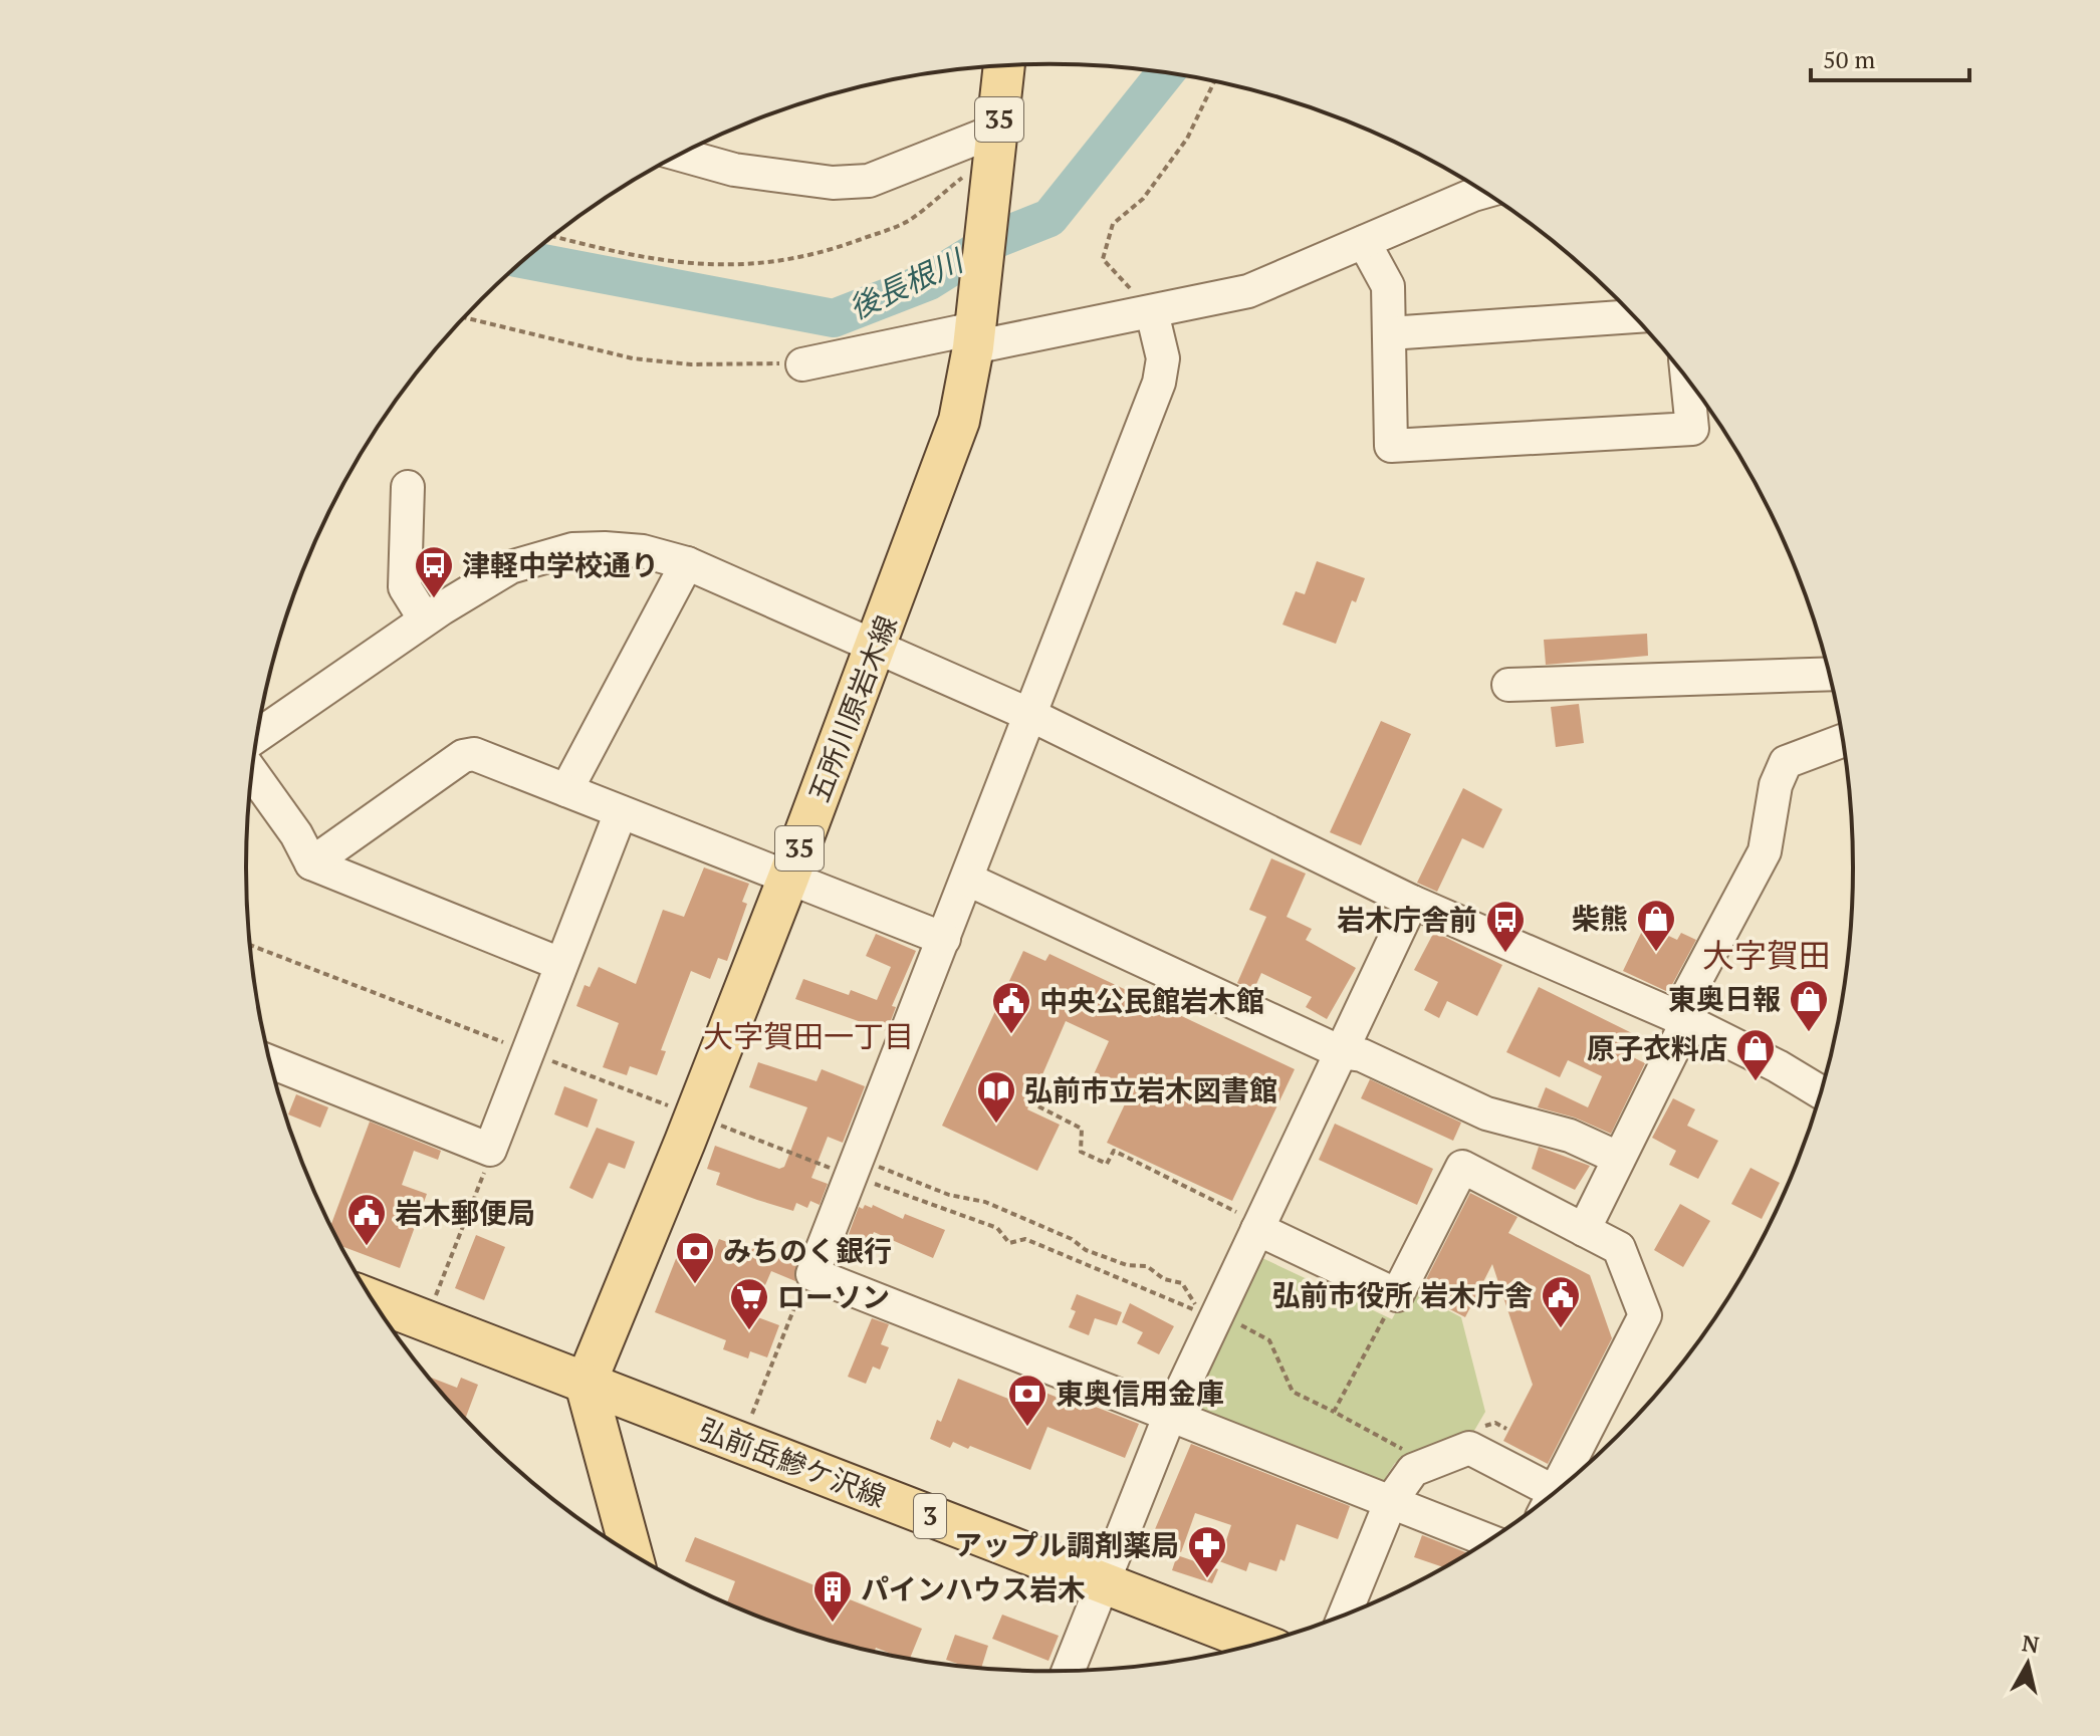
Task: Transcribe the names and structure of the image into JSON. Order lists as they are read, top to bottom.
{
  "streets": {
    "main road": [
      "35",
      "五所川原岩木線",
      "弘前岳鰺ケ沢線",
      "3"
    ]
  },
  "crossings": [
    ["五所川原岩木線", "弘前岳鰺ケ沢線"]
  ],
  "districts": ["大字賀田", "大字賀田一丁目"],
  "water": ["後長根川"],
  "places": {
    "bus stop": ["津軽中学校通り", "岩木庁舎前"],
    "shop": ["柴熊", "東奥日報", "原子衣料店"],
    "public building": ["中央公民館岩木館", "岩木郵便局", "弘前市役所 岩木庁舎"],
    "library": ["弘前市立岩木図書館"],
    "bank": ["みちのく銀行", "東奥信用金庫"],
    "supermarket": ["ローソン"],
    "pharmacy": ["アップル調剤薬局"],
    "building": ["パインハウス岩木"]
  },
  "scale_bar": "50 m",
  "north": "top"
}
